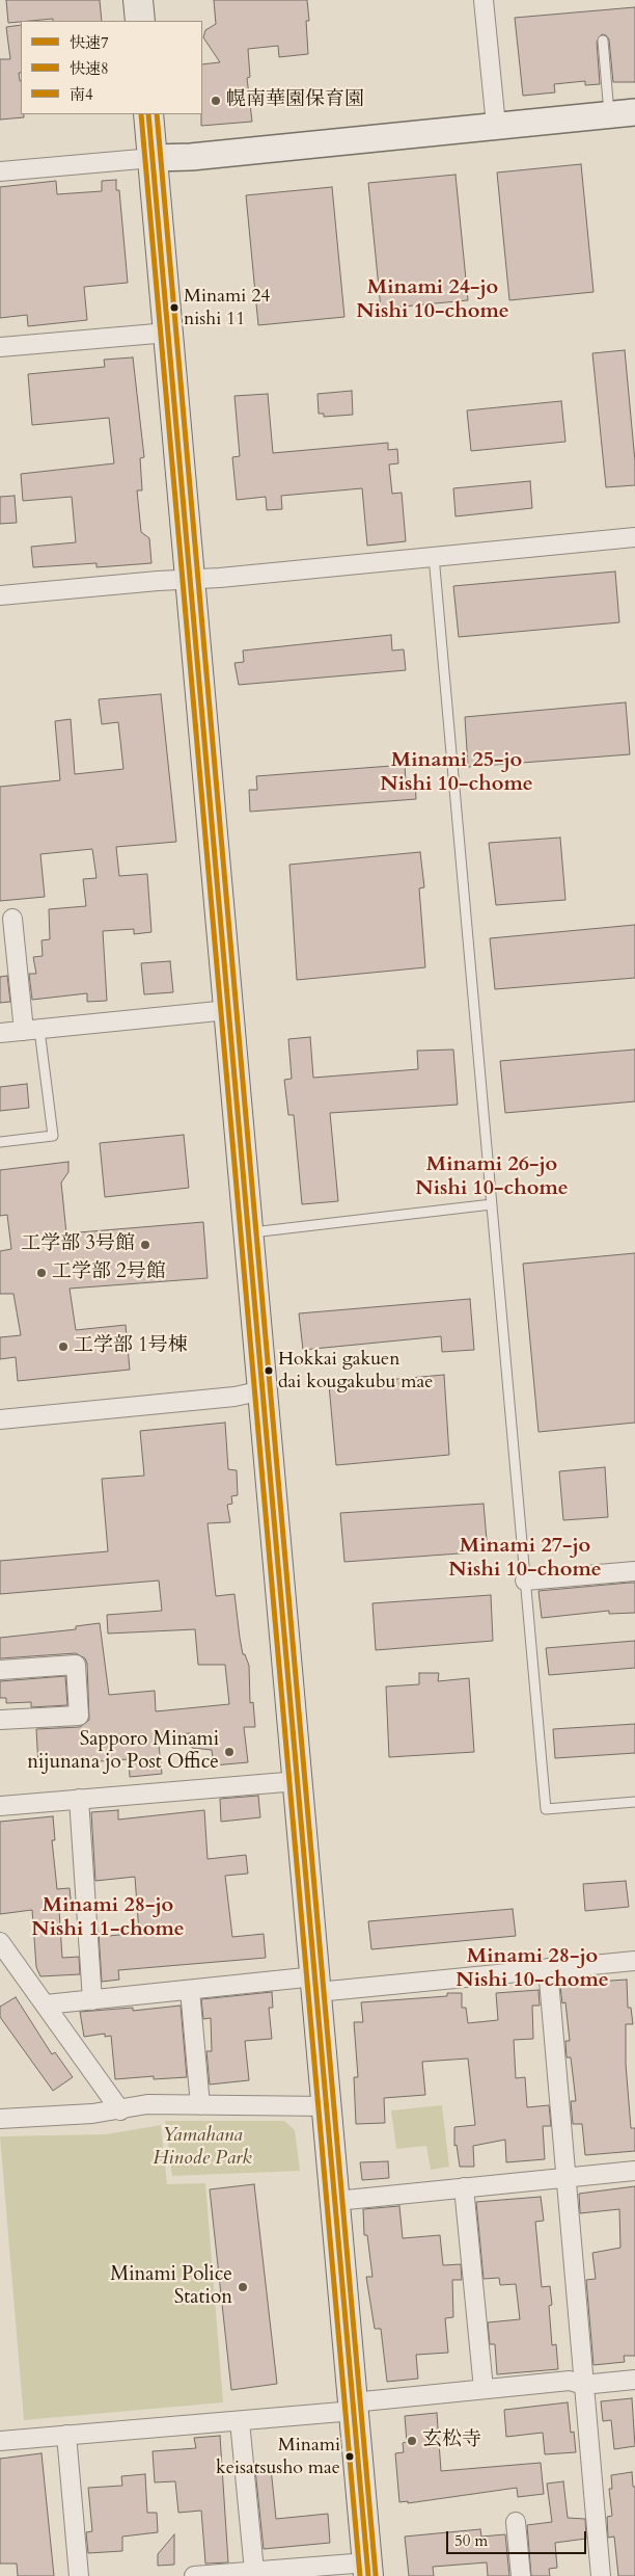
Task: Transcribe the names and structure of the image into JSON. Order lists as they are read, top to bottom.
{
  "districts": [
    "Minami 24-jo Nishi 10-chome",
    "Minami 25-jo Nishi 10-chome",
    "Minami 26-jo Nishi 10-chome",
    "Minami 27-jo Nishi 10-chome",
    "Minami 28-jo Nishi 11-chome",
    "Minami 28-jo Nishi 10-chome"
  ],
  "parks": ["Yamahana Hinode Park"],
  "places": [
    "幌南華園保育園",
    "Minami 24 nishi 11",
    "工学部 3号館",
    "工学部 2号館",
    "工学部 1号棟",
    "Hokkai gakuen dai kougakubu mae",
    "Sapporo Minami nijunana jo Post Office",
    "Minami Police Station",
    "玄松寺",
    "Minami keisatsusho mae"
  ],
  "lines": ["transit line 快速7", "transit line 快速8", "transit line 南4"],
  "legend": ["快速7", "快速8", "南4"],
  "scale_bar": "50 m"
}
